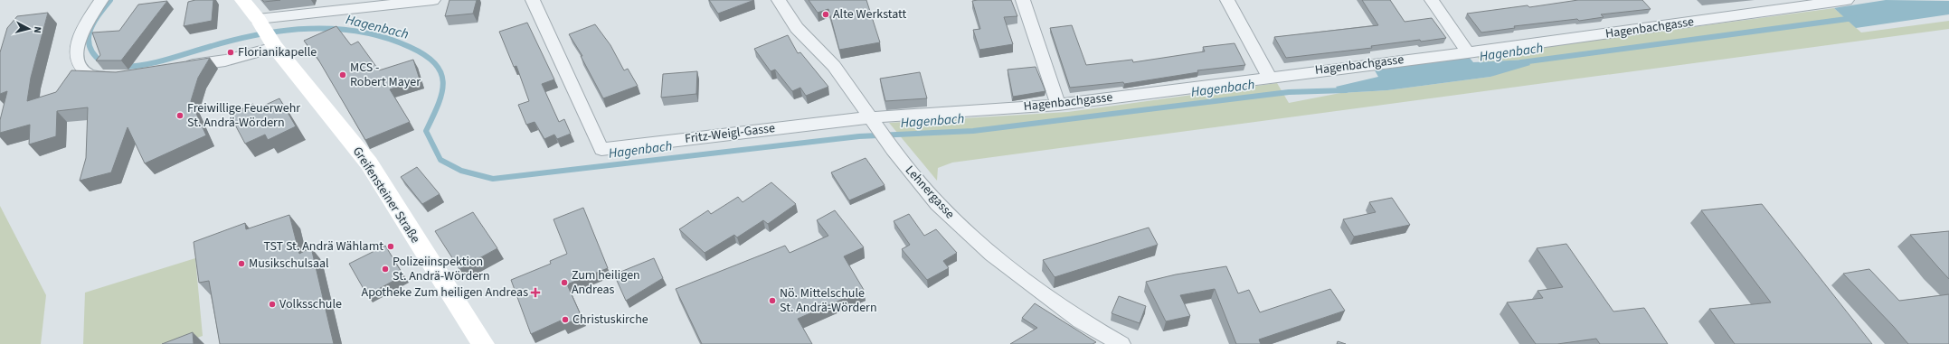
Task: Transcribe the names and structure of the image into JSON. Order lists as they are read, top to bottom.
{
  "streets": {
    "main road": ["Greifensteiner Straße"],
    "street": ["Hagenbachgasse", "Fritz-Weigl-Gasse", "Lehnergasse"]
  },
  "crossings": [
    ["Hagenbachgasse", "Fritz-Weigl-Gasse"],
    ["Hagenbachgasse", "Lehnergasse"],
    ["Fritz-Weigl-Gasse", "Lehnergasse"]
  ],
  "water": ["Hagenbach"],
  "places": {
    "other": [
      "Alte Werkstatt",
      "Florianikapelle",
      "MCS - Robert Mayer",
      "Freiwillige Feuerwehr St. Andrä-Wördern",
      "TST St. Andrä Wählamt",
      "Musikschulsaal",
      "Polizeiinspektion St. Andrä-Wördern",
      "Zum heiligen Andreas",
      "Nö. Mittelschule St. Andrä-Wördern",
      "Volksschule",
      "Christuskirche"
    ],
    "health": ["Apotheke Zum heiligen Andreas"]
  },
  "north": "right"
}
